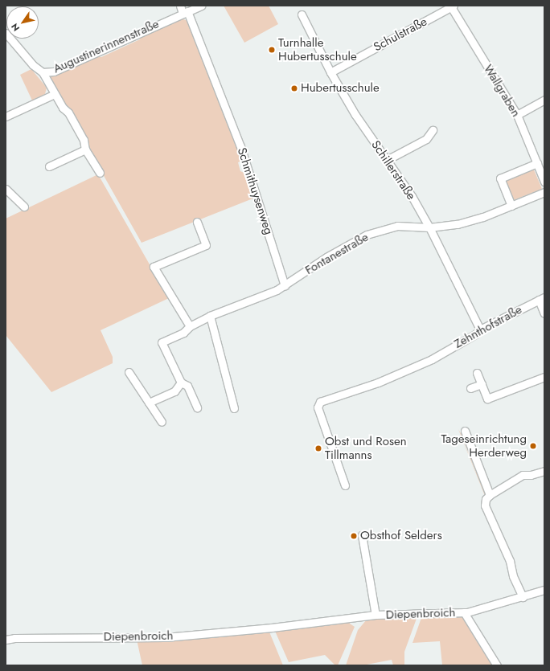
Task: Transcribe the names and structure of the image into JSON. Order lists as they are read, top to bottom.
{
  "streets": {
    "street": [
      "Schulstraße",
      "Augustinerinnenstraße",
      "Wallgraben",
      "Schillerstraße",
      "Schmithuysenweg",
      "Fontanestraße",
      "Zehnthofstraße",
      "Diepenbroich"
    ]
  },
  "crossings": [
    ["Schulstraße", "Wallgraben"],
    ["Schulstraße", "Schillerstraße"],
    ["Augustinerinnenstraße", "Schmithuysenweg"],
    ["Schillerstraße", "Fontanestraße"],
    ["Schillerstraße", "Zehnthofstraße"],
    ["Schmithuysenweg", "Fontanestraße"]
  ],
  "places": [
    "Turnhalle Hubertusschule",
    "Hubertusschule",
    "Tageseinrichtung Herderweg",
    "Obst und Rosen Tillmanns",
    "Obsthof Selders"
  ],
  "north": "bottom left"
}
